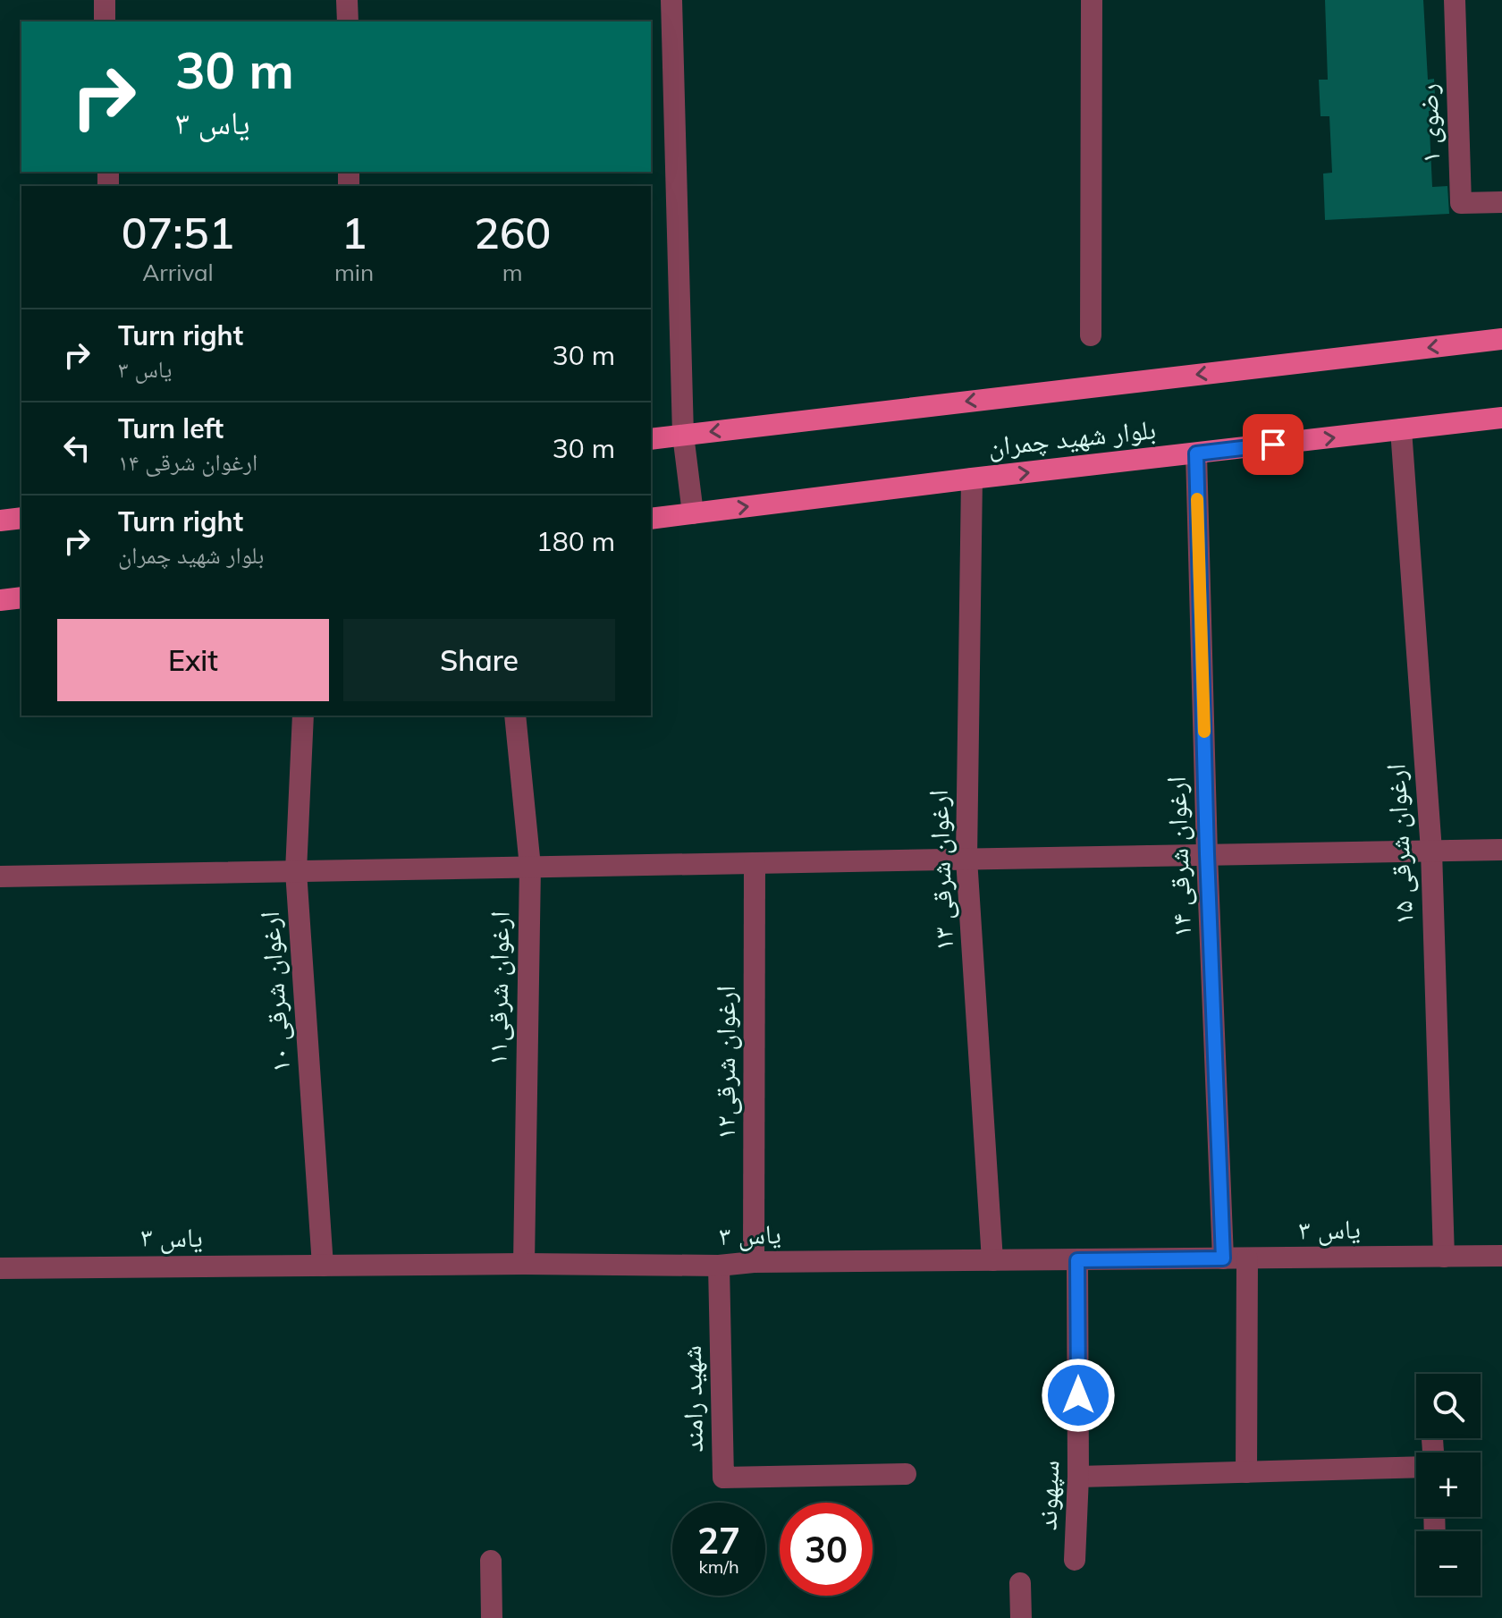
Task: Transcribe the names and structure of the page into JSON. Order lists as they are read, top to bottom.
{
  "streets": {
    "main road": ["بلوار شهید چمران"],
    "street": [
      "رضوی ۱",
      "ارغوان شرقی ۱۵",
      "ارغوان شرقی ۱۴",
      "ارغوان شرقی ۱۳",
      "ارغوان شرقی۱۱",
      "ارغوان شرقی ۱۰",
      "ارغوان شرقی۱۲",
      "یاس ۳",
      "شهید رامند",
      "سپهوند"
    ]
  },
  "crossings": [
    ["بلوار شهید چمران", "ارغوان شرقی ۱۵"],
    ["بلوار شهید چمران", "ارغوان شرقی ۱۴"],
    ["بلوار شهید چمران", "ارغوان شرقی ۱۳"],
    ["ارغوان شرقی ۱۵", "یاس ۳"],
    ["ارغوان شرقی ۱۴", "یاس ۳"],
    ["ارغوان شرقی ۱۳", "یاس ۳"],
    ["ارغوان شرقی۱۱", "یاس ۳"],
    ["ارغوان شرقی ۱۰", "یاس ۳"],
    ["ارغوان شرقی۱۲", "یاس ۳"],
    ["یاس ۳", "شهید رامند"],
    ["یاس ۳", "سپهوند"]
  ],
  "page": {
    "turn": ["30 m", "یاس ۳"],
    "eta": [
      "07:51",
      "Arrival",
      "1",
      "min",
      "260",
      "m"
    ],
    "list": [
      {
        "name": "Turn right",
        "note": "یاس ۳",
        "value": "30 m"
      },
      {
        "name": "Turn left",
        "note": "ارغوان شرقی ۱۴",
        "value": "30 m"
      },
      {
        "name": "Turn right",
        "note": "بلوار شهید چمران",
        "value": "180 m"
      }
    ],
    "buttons": ["Exit", "Share"],
    "map_buttons": ["+", "−"],
    "speed": "27 km/h",
    "limit": "30"
  }
}
